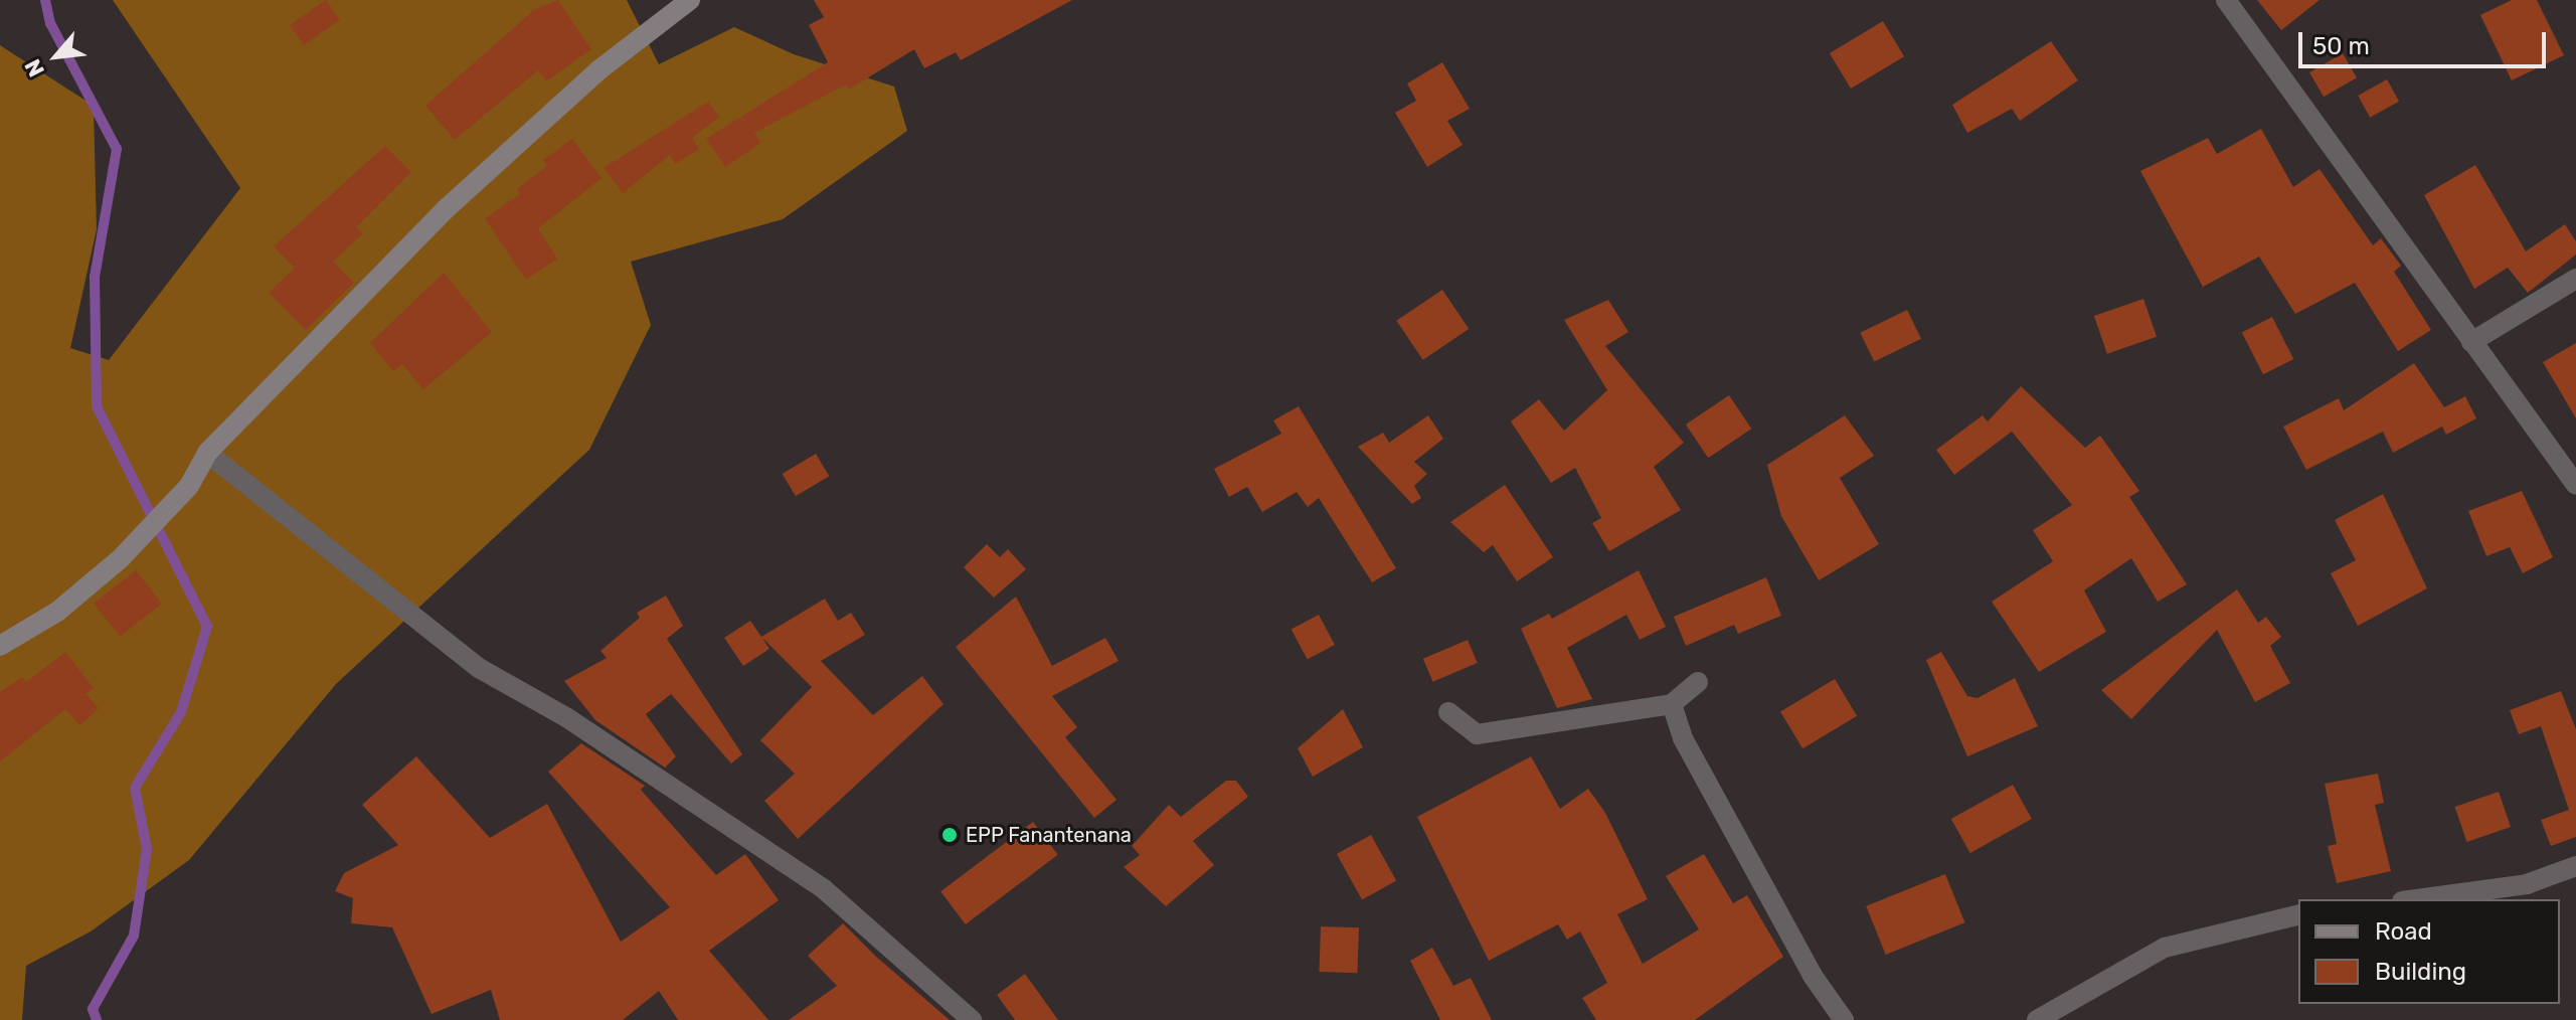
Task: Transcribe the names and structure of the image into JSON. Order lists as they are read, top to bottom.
{
  "places": ["EPP Fanantenana"],
  "legend": ["Road", "Building"],
  "scale_bar": "50 m",
  "north": "bottom left"
}
